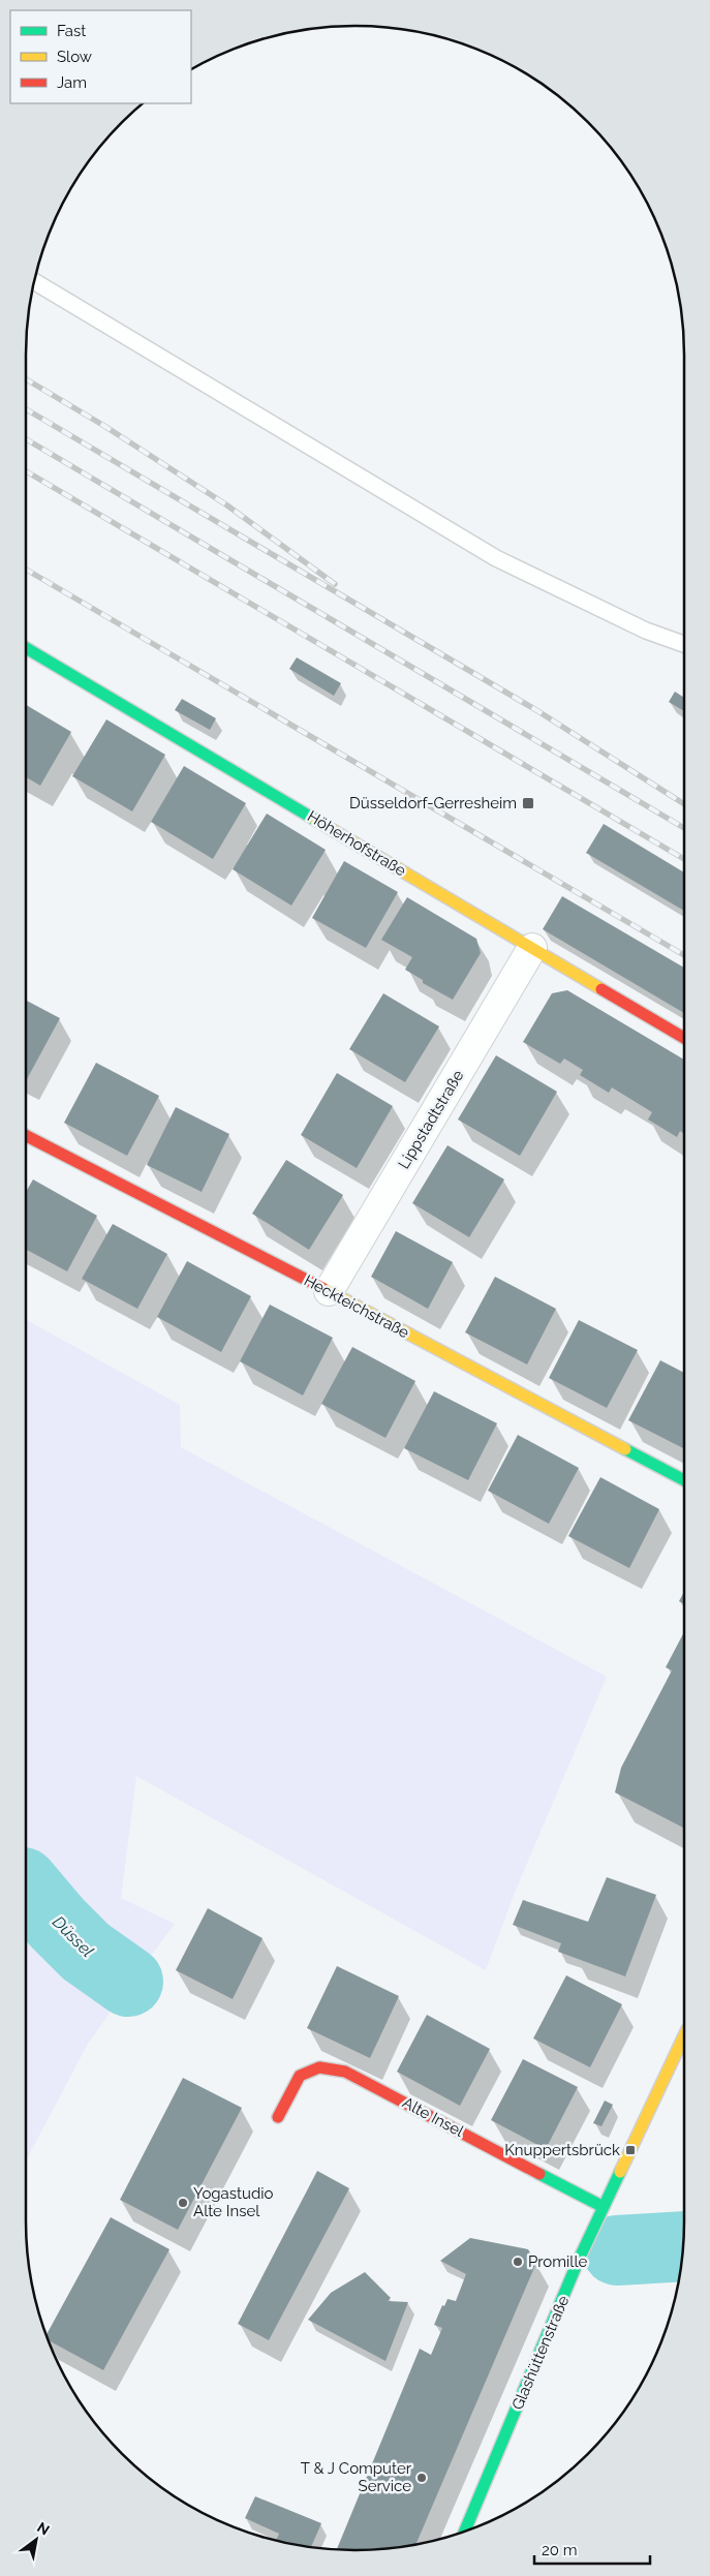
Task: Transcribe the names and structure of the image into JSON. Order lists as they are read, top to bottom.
{
  "streets": {
    "street": [
      "Höherhofstraße",
      "Lippstadtstraße",
      "Heckteichstraße",
      "Alte Insel",
      "Glashüttenstraße"
    ]
  },
  "crossings": [
    ["Höherhofstraße", "Lippstadtstraße"],
    ["Lippstadtstraße", "Heckteichstraße"],
    ["Alte Insel", "Glashüttenstraße"]
  ],
  "water": ["Düssel"],
  "places": {
    "transit": ["Düsseldorf-Gerresheim", "Knuppertsbrück"],
    "other": ["Yogastudio Alte Insel", "Promille", "T & J Computer Service"]
  },
  "legend": ["Fast", "Slow", "Jam"],
  "scale_bar": "20 m",
  "north": "top right"
}
